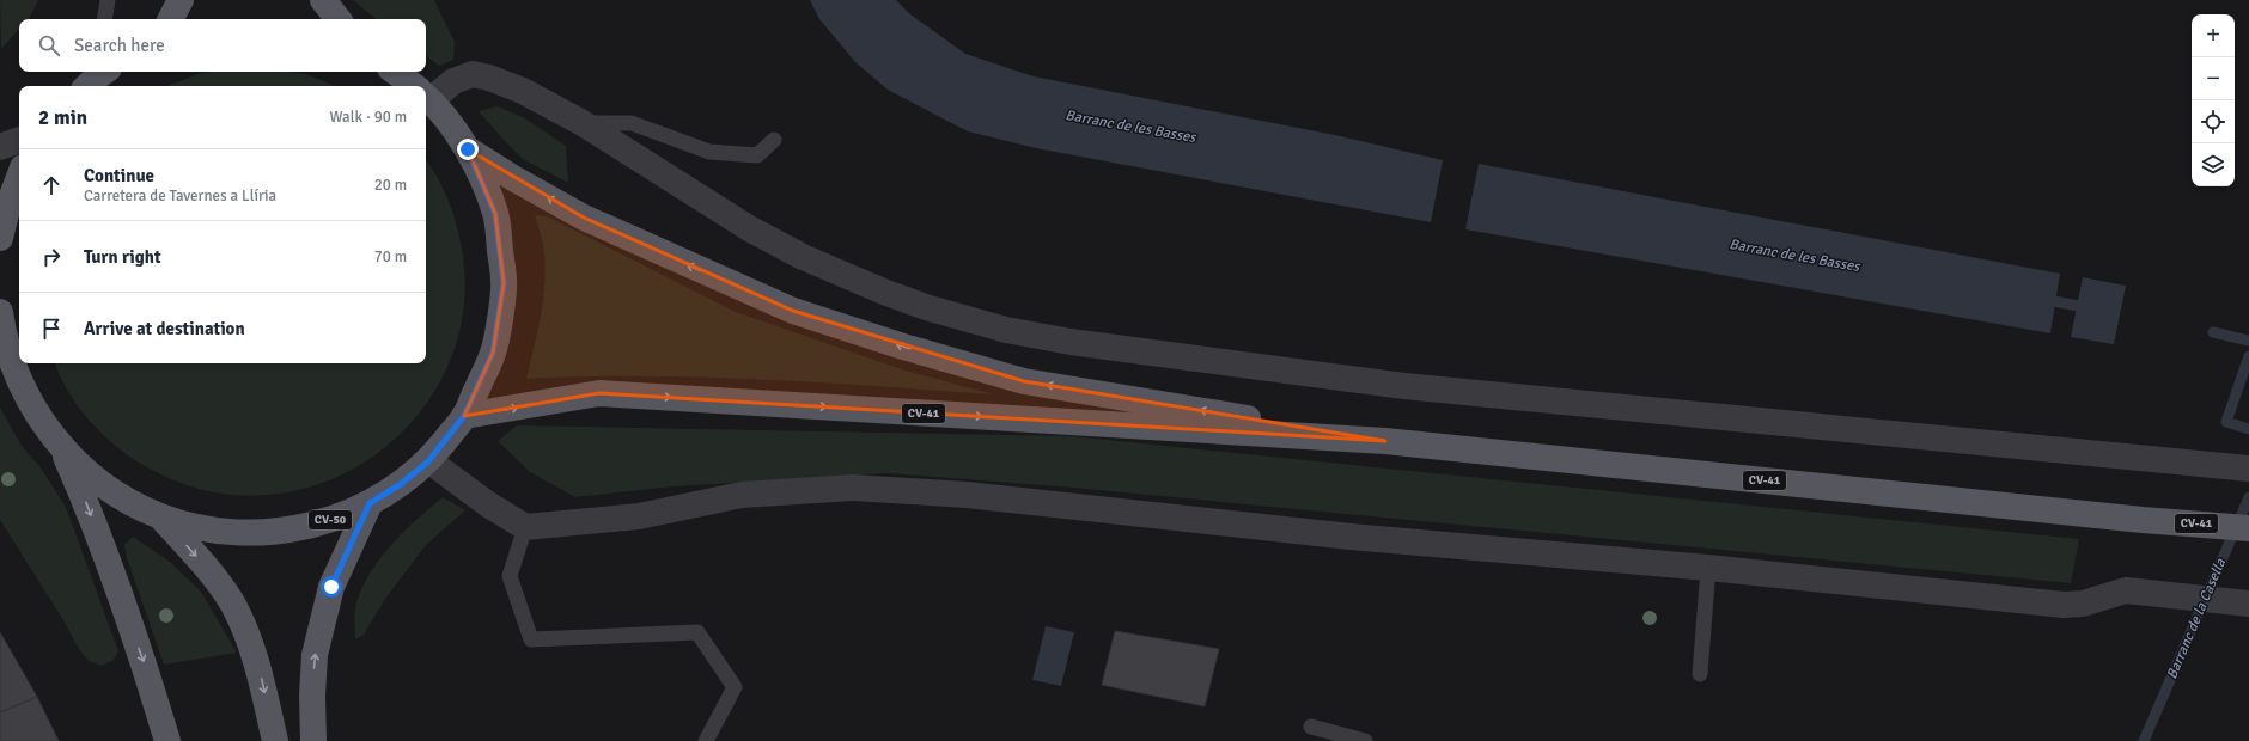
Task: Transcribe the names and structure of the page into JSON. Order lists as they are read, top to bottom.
{
  "streets": {
    "main road": ["CV-41", "CV-50"]
  },
  "crossings": [
    ["CV-41", "CV-50"]
  ],
  "water": ["Barranc de les Basses", "Barranc de la Casella"],
  "page": {
    "map_buttons": ["+", "−"],
    "search": "Search here",
    "heading": ["2 min", "Walk · 90 m"],
    "list": [
      ["Continue", "Carretera de Tavernes a Llíria", "20 m"],
      ["Turn right", "70 m"],
      "Arrive at destination"
    ]
  }
}
